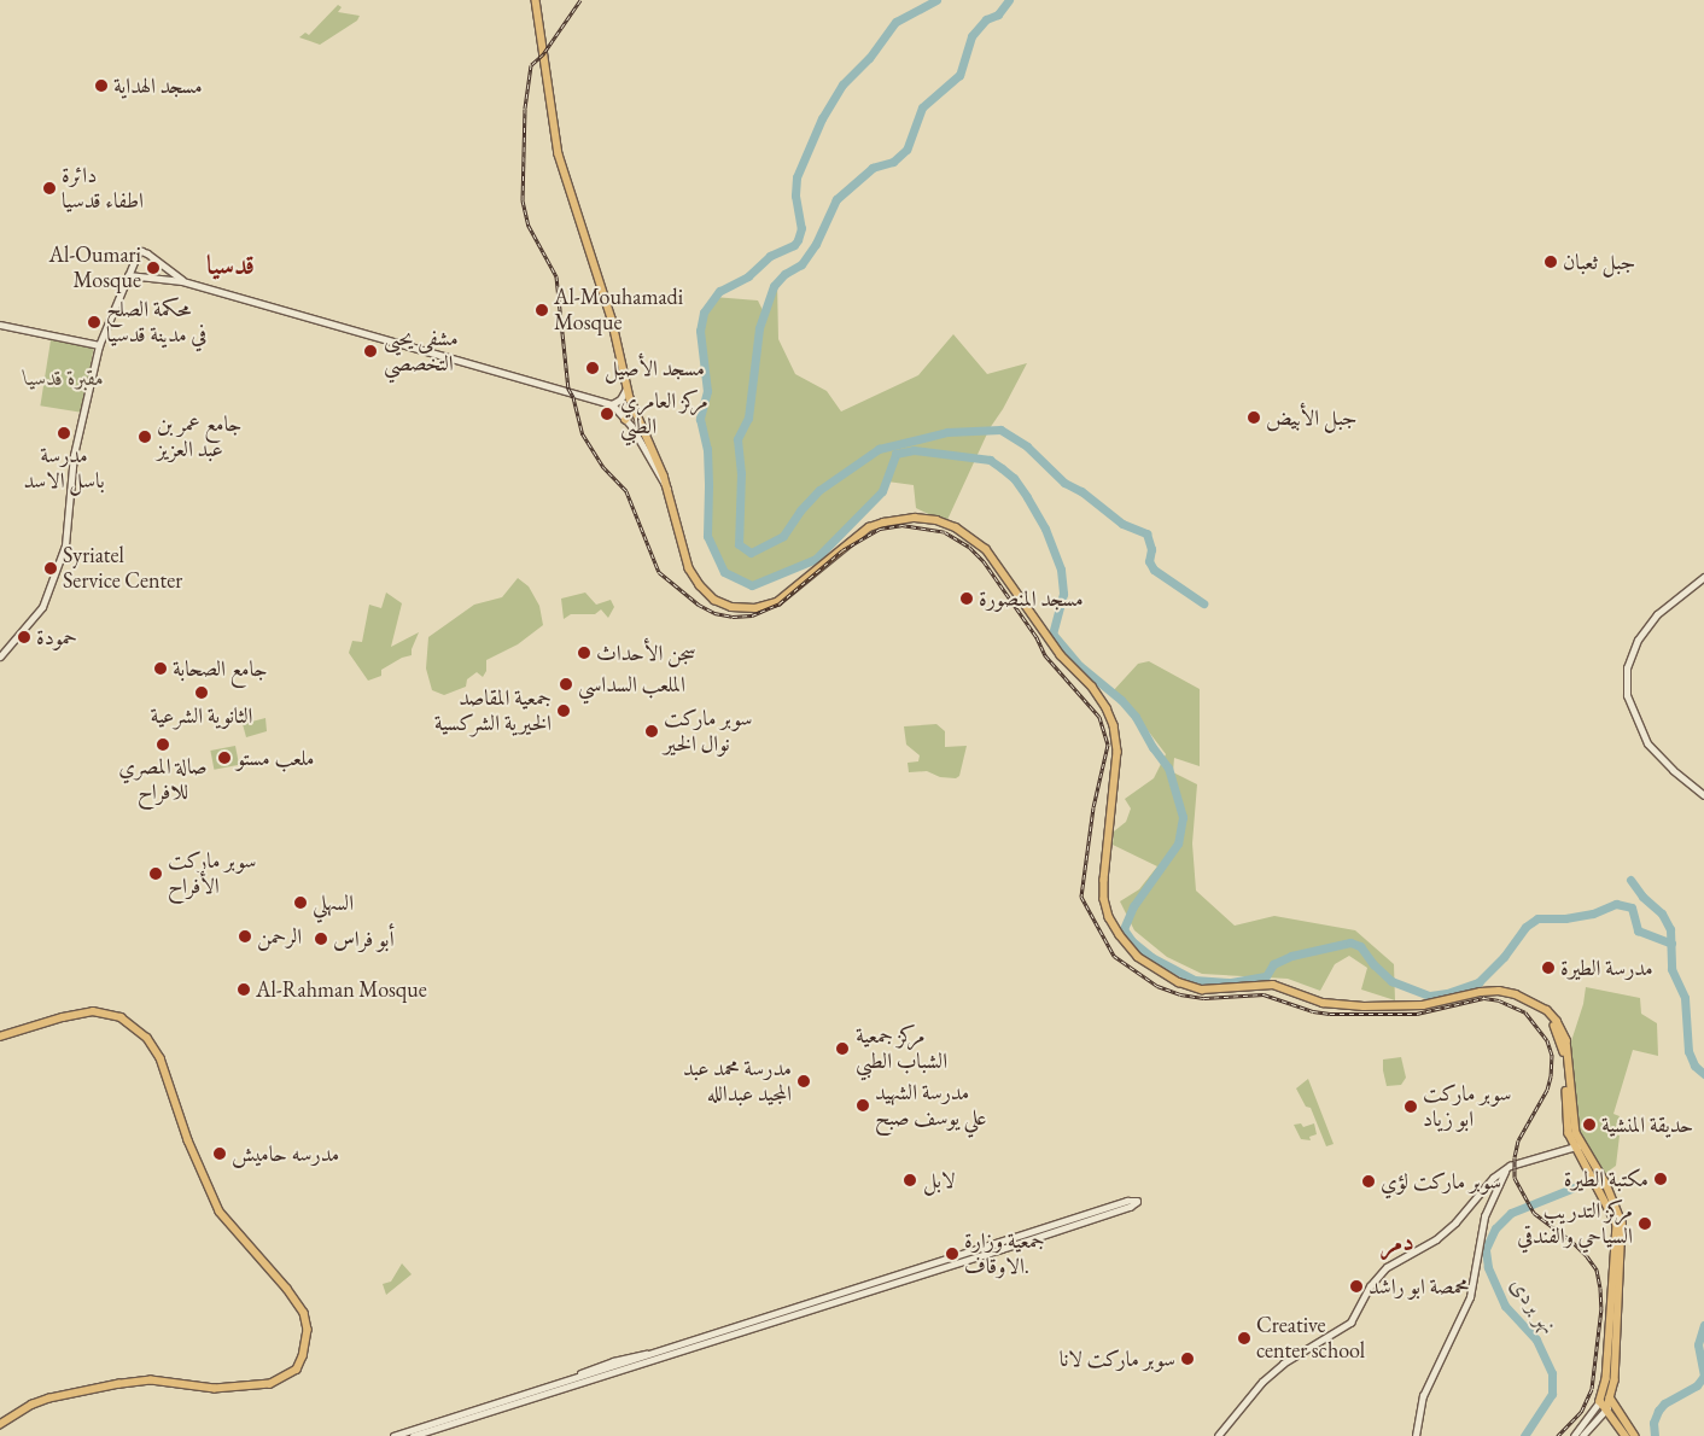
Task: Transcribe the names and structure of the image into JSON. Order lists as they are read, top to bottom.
{
  "districts": ["قدسيا", "دمر"],
  "water": ["نهر بردى"],
  "parks": ["مقبرة قدسيا"],
  "places": [
    "مسجد الهداية",
    "دائرة اطفاء قدسيا",
    "جبل ثعبان",
    "Al-Oumari Mosque",
    "Al-Mouhamadi Mosque",
    "محكمة الصلح في مدينة قدسيا",
    "مشفى يحيى التخصصي",
    "مسجد الأصيل",
    "مركز العامري الطبي",
    "جبل الأبيض",
    "مدرسة باسل الاسد",
    "جامع عمر بن عبد العزيز",
    "Syriatel Service Center",
    "مسجد المنصورة",
    "حمودة",
    "سجن الأحداث",
    "جامع الصحابة",
    "الملعب السداسي",
    "الثانوية الشرعية",
    "جمعية المقاصد الخيرية الشركسية",
    "سوبر ماركت نوال الخير",
    "صالة المصري للافراح",
    "ملعب مستو",
    "سوبر ماركت الأفراح",
    "السهلي",
    "الرحمن",
    "أبو فراس",
    "مدرسة الطيرة",
    "Al-Rahman Mosque",
    "مركز جمعية الشباب الطبي",
    "مدرسة محمد عبد المجيد عبدالله",
    "مدرسة الشهيد علي يوسف صبح",
    "سوبر ماركت ابو زياد",
    "حديقة المنشية",
    "مدرسه حاميش",
    "مكتبة الطيرة",
    "لابل",
    "سوبر ماركت لؤي",
    "مركز التدريب السياحي والفندقي",
    "جمعية وزارة الاوقاف.",
    "محمصة ابو راشد",
    "Creative center school",
    "سوبر ماركت لانا"
  ]
}
